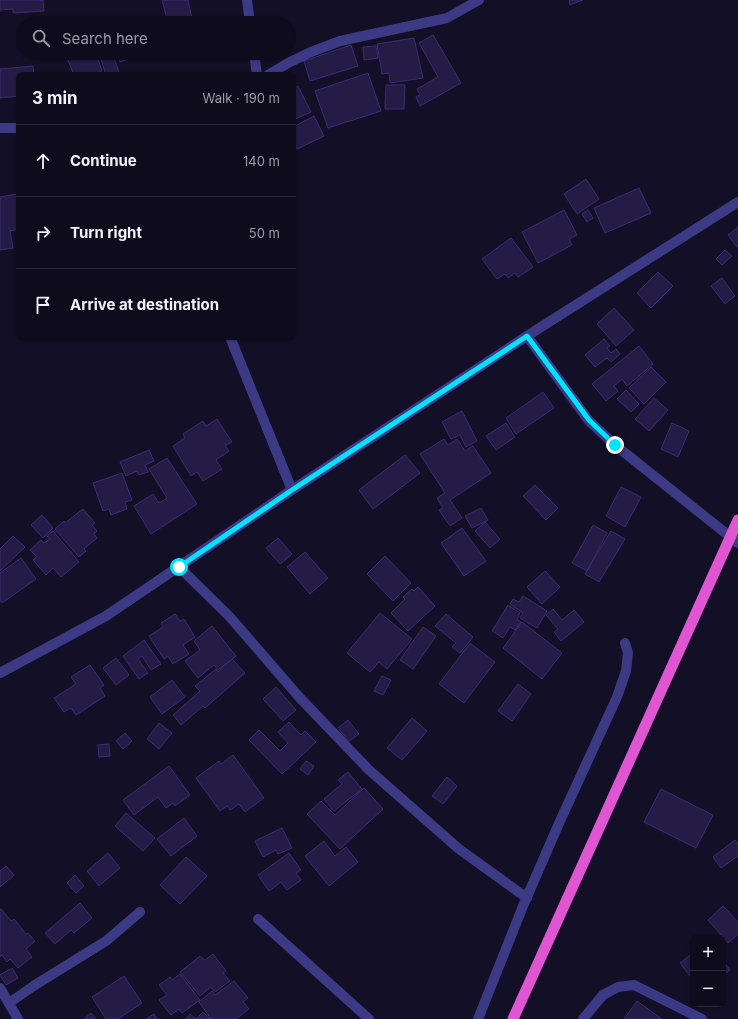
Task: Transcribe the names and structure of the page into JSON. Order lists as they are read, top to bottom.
{
  "page": {
    "search": "Search here",
    "heading": ["3 min", "Walk · 190 m"],
    "list": [
      ["Continue", "140 m"],
      ["Turn right", "50 m"],
      "Arrive at destination"
    ],
    "map_buttons": ["+", "−"]
  }
}
